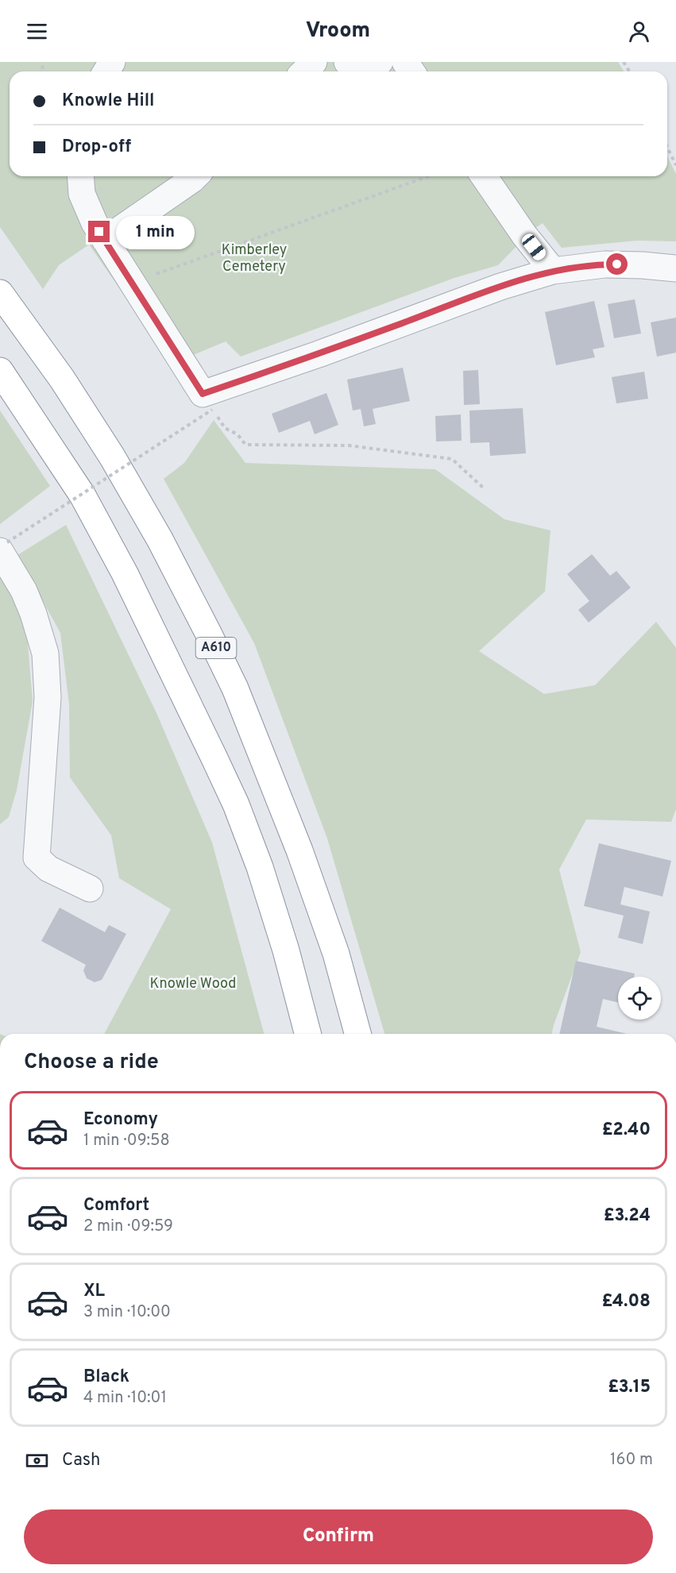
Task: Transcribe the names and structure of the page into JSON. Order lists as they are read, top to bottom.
{
  "streets": {
    "highway": ["A610"]
  },
  "parks": ["Kimberley Cemetery", "Knowle Wood"],
  "page": {
    "header": "Vroom",
    "banner": ["Knowle Hill", "Drop-off"],
    "bubble": "1 min",
    "heading": "Choose a ride",
    "list": [
      {
        "name": "Economy",
        "note": "1 min · 09:58",
        "value": "£2.40"
      },
      {
        "name": "Comfort",
        "note": "2 min · 09:59",
        "value": "£3.24"
      },
      {
        "name": "XL",
        "note": "3 min · 10:00",
        "value": "£4.08"
      },
      {
        "name": "Black",
        "note": "4 min · 10:01",
        "value": "£3.15"
      }
    ],
    "pay": ["Cash", "160 m"],
    "buttons": "Confirm"
  }
}
